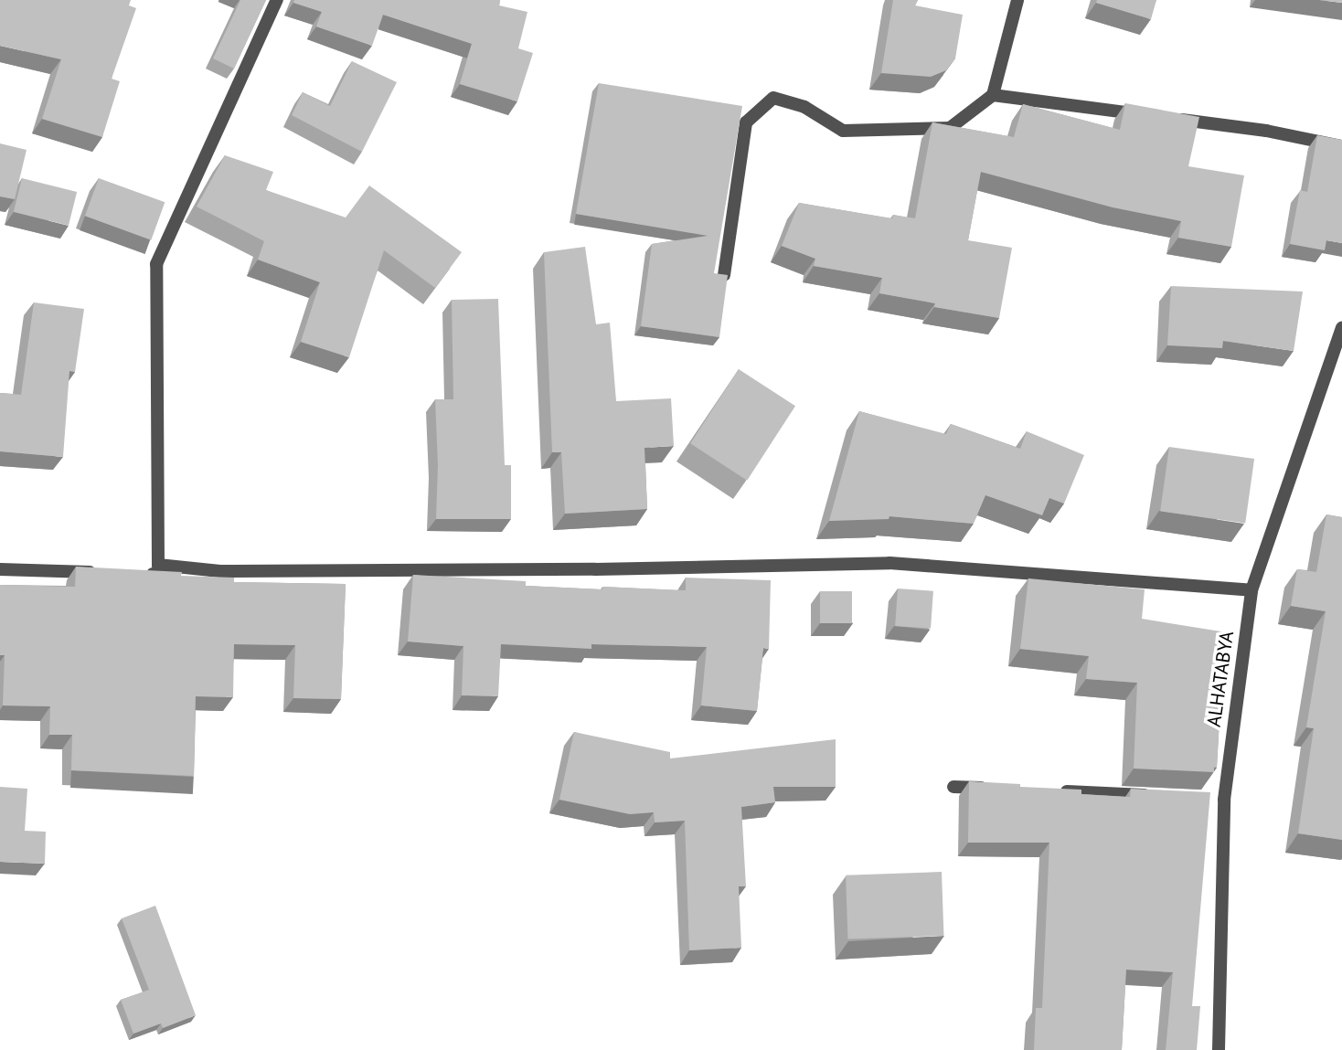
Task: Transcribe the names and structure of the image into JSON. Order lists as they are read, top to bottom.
{
  "streets": {
    "street": ["ALHATABYA"]
  }
}
